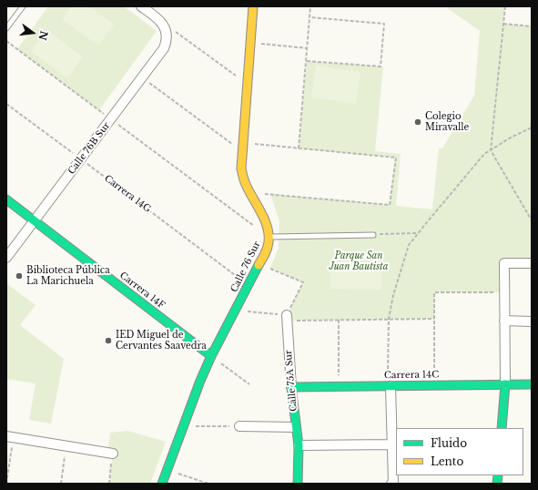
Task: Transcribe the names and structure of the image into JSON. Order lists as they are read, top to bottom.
{
  "streets": {
    "street": [
      "Calle 76B Sur",
      "Calle 76 Sur",
      "Carrera 14F",
      "Carrera 14C",
      "Calle 75A Sur"
    ],
    "path": ["Carrera 14G"]
  },
  "crossings": [
    ["Calle 76B Sur", "Carrera 14G"],
    ["Calle 76B Sur", "Carrera 14F"],
    ["Carrera 14G", "Calle 76 Sur"],
    ["Calle 76 Sur", "Carrera 14F"],
    ["Carrera 14C", "Calle 75A Sur"]
  ],
  "parks": ["Parque San Juan Bautista"],
  "places": ["Colegio Miravalle", "Biblioteca Pública La Marichuela", "IED Miguel de Cervantes Saavedra"],
  "legend": ["Fluido", "Lento"],
  "north": "right"
}
